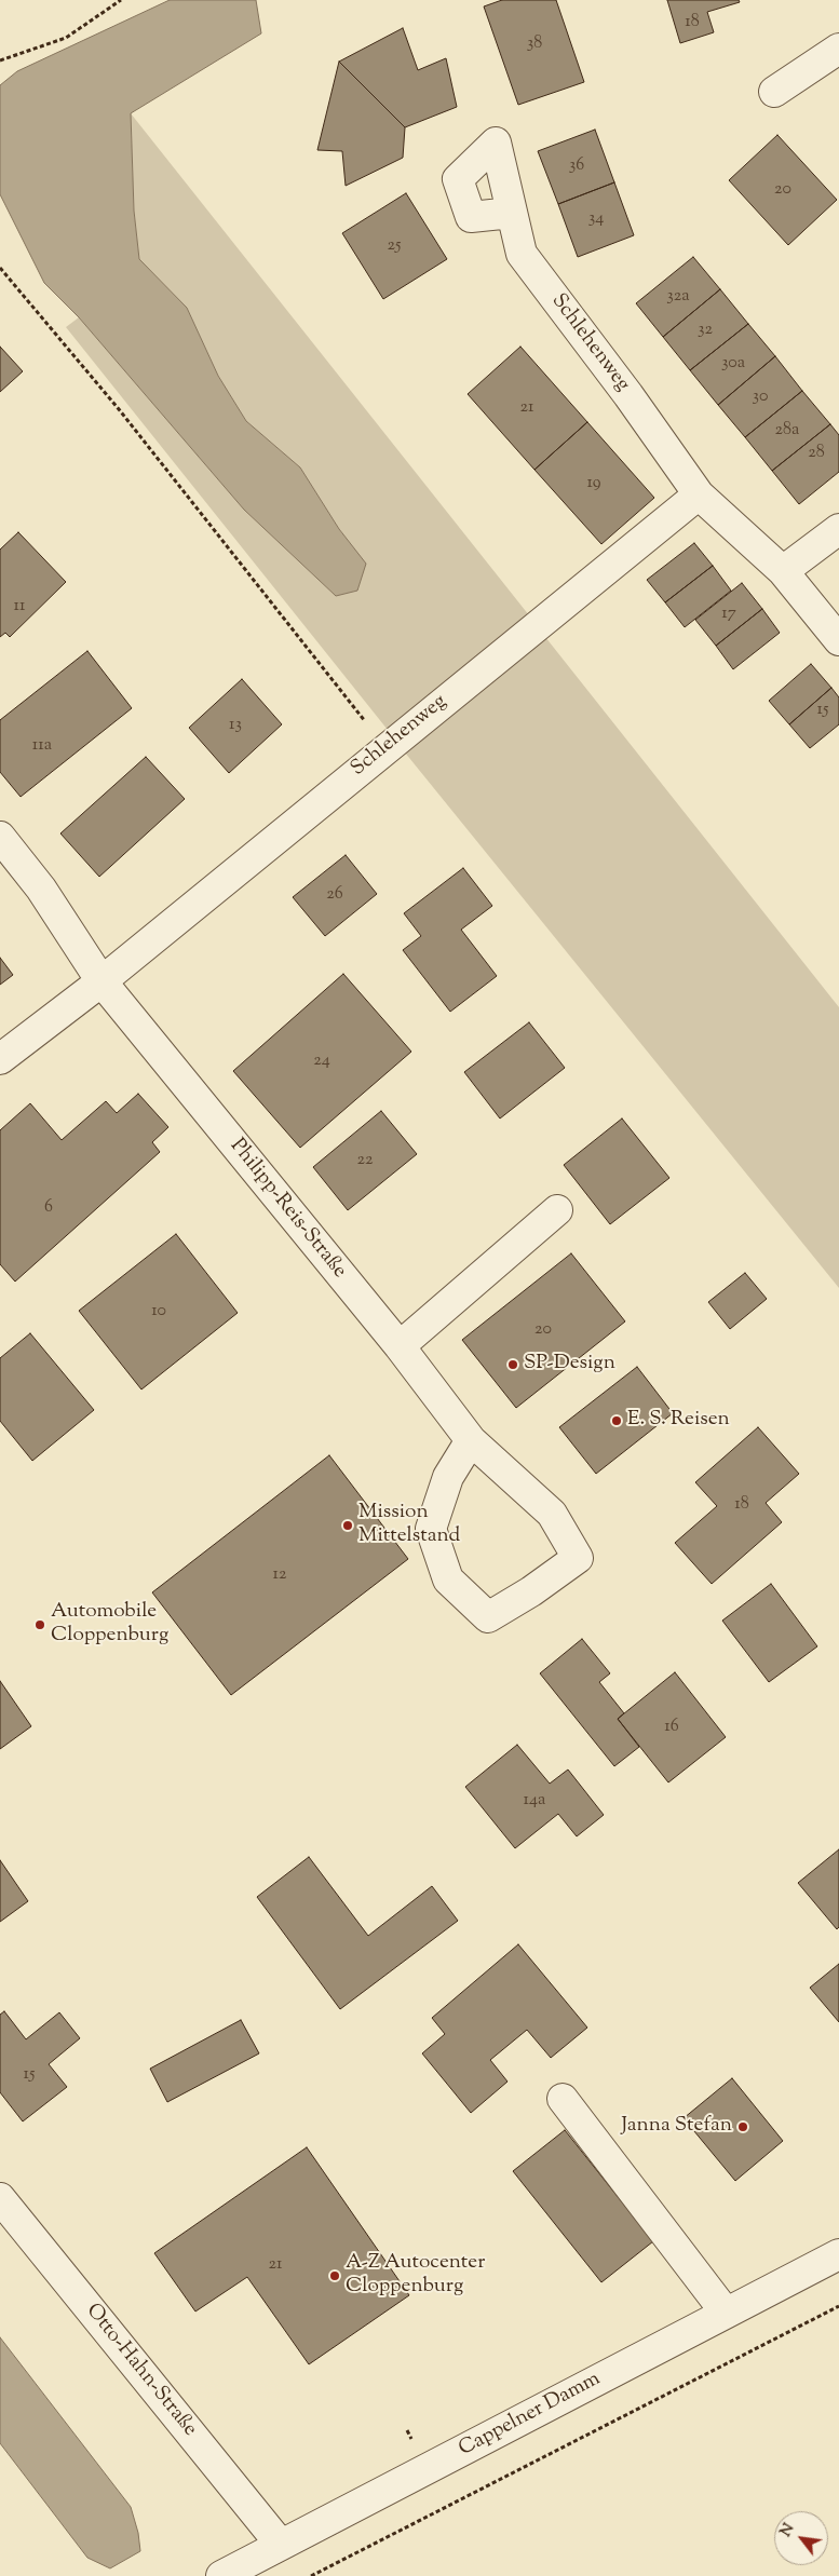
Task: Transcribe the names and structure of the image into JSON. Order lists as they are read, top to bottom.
{
  "streets": {
    "street": [
      "Schlehenweg",
      "Philipp-Reis-Straße",
      "Otto-Hahn-Straße",
      "Cappelner Damm"
    ]
  },
  "crossings": [
    ["Schlehenweg", "Philipp-Reis-Straße"],
    ["Otto-Hahn-Straße", "Cappelner Damm"]
  ],
  "places": [
    "SP-Design",
    "E. S. Reisen",
    "Mission Mittelstand",
    "Automobile Cloppenburg",
    "Janna Stefan",
    "A-Z Autocenter Cloppenburg"
  ],
  "house_numbers": [
    "18",
    "38",
    "36",
    "20",
    "34",
    "25",
    "32a",
    "32",
    "30a",
    "30",
    "21",
    "28a",
    "28",
    "19",
    "11",
    "17",
    "15",
    "13",
    "11a",
    "26",
    "24",
    "22",
    "6",
    "10",
    "20",
    "18",
    "12",
    "16",
    "14a",
    "15",
    "21"
  ],
  "north": "top left"
}
